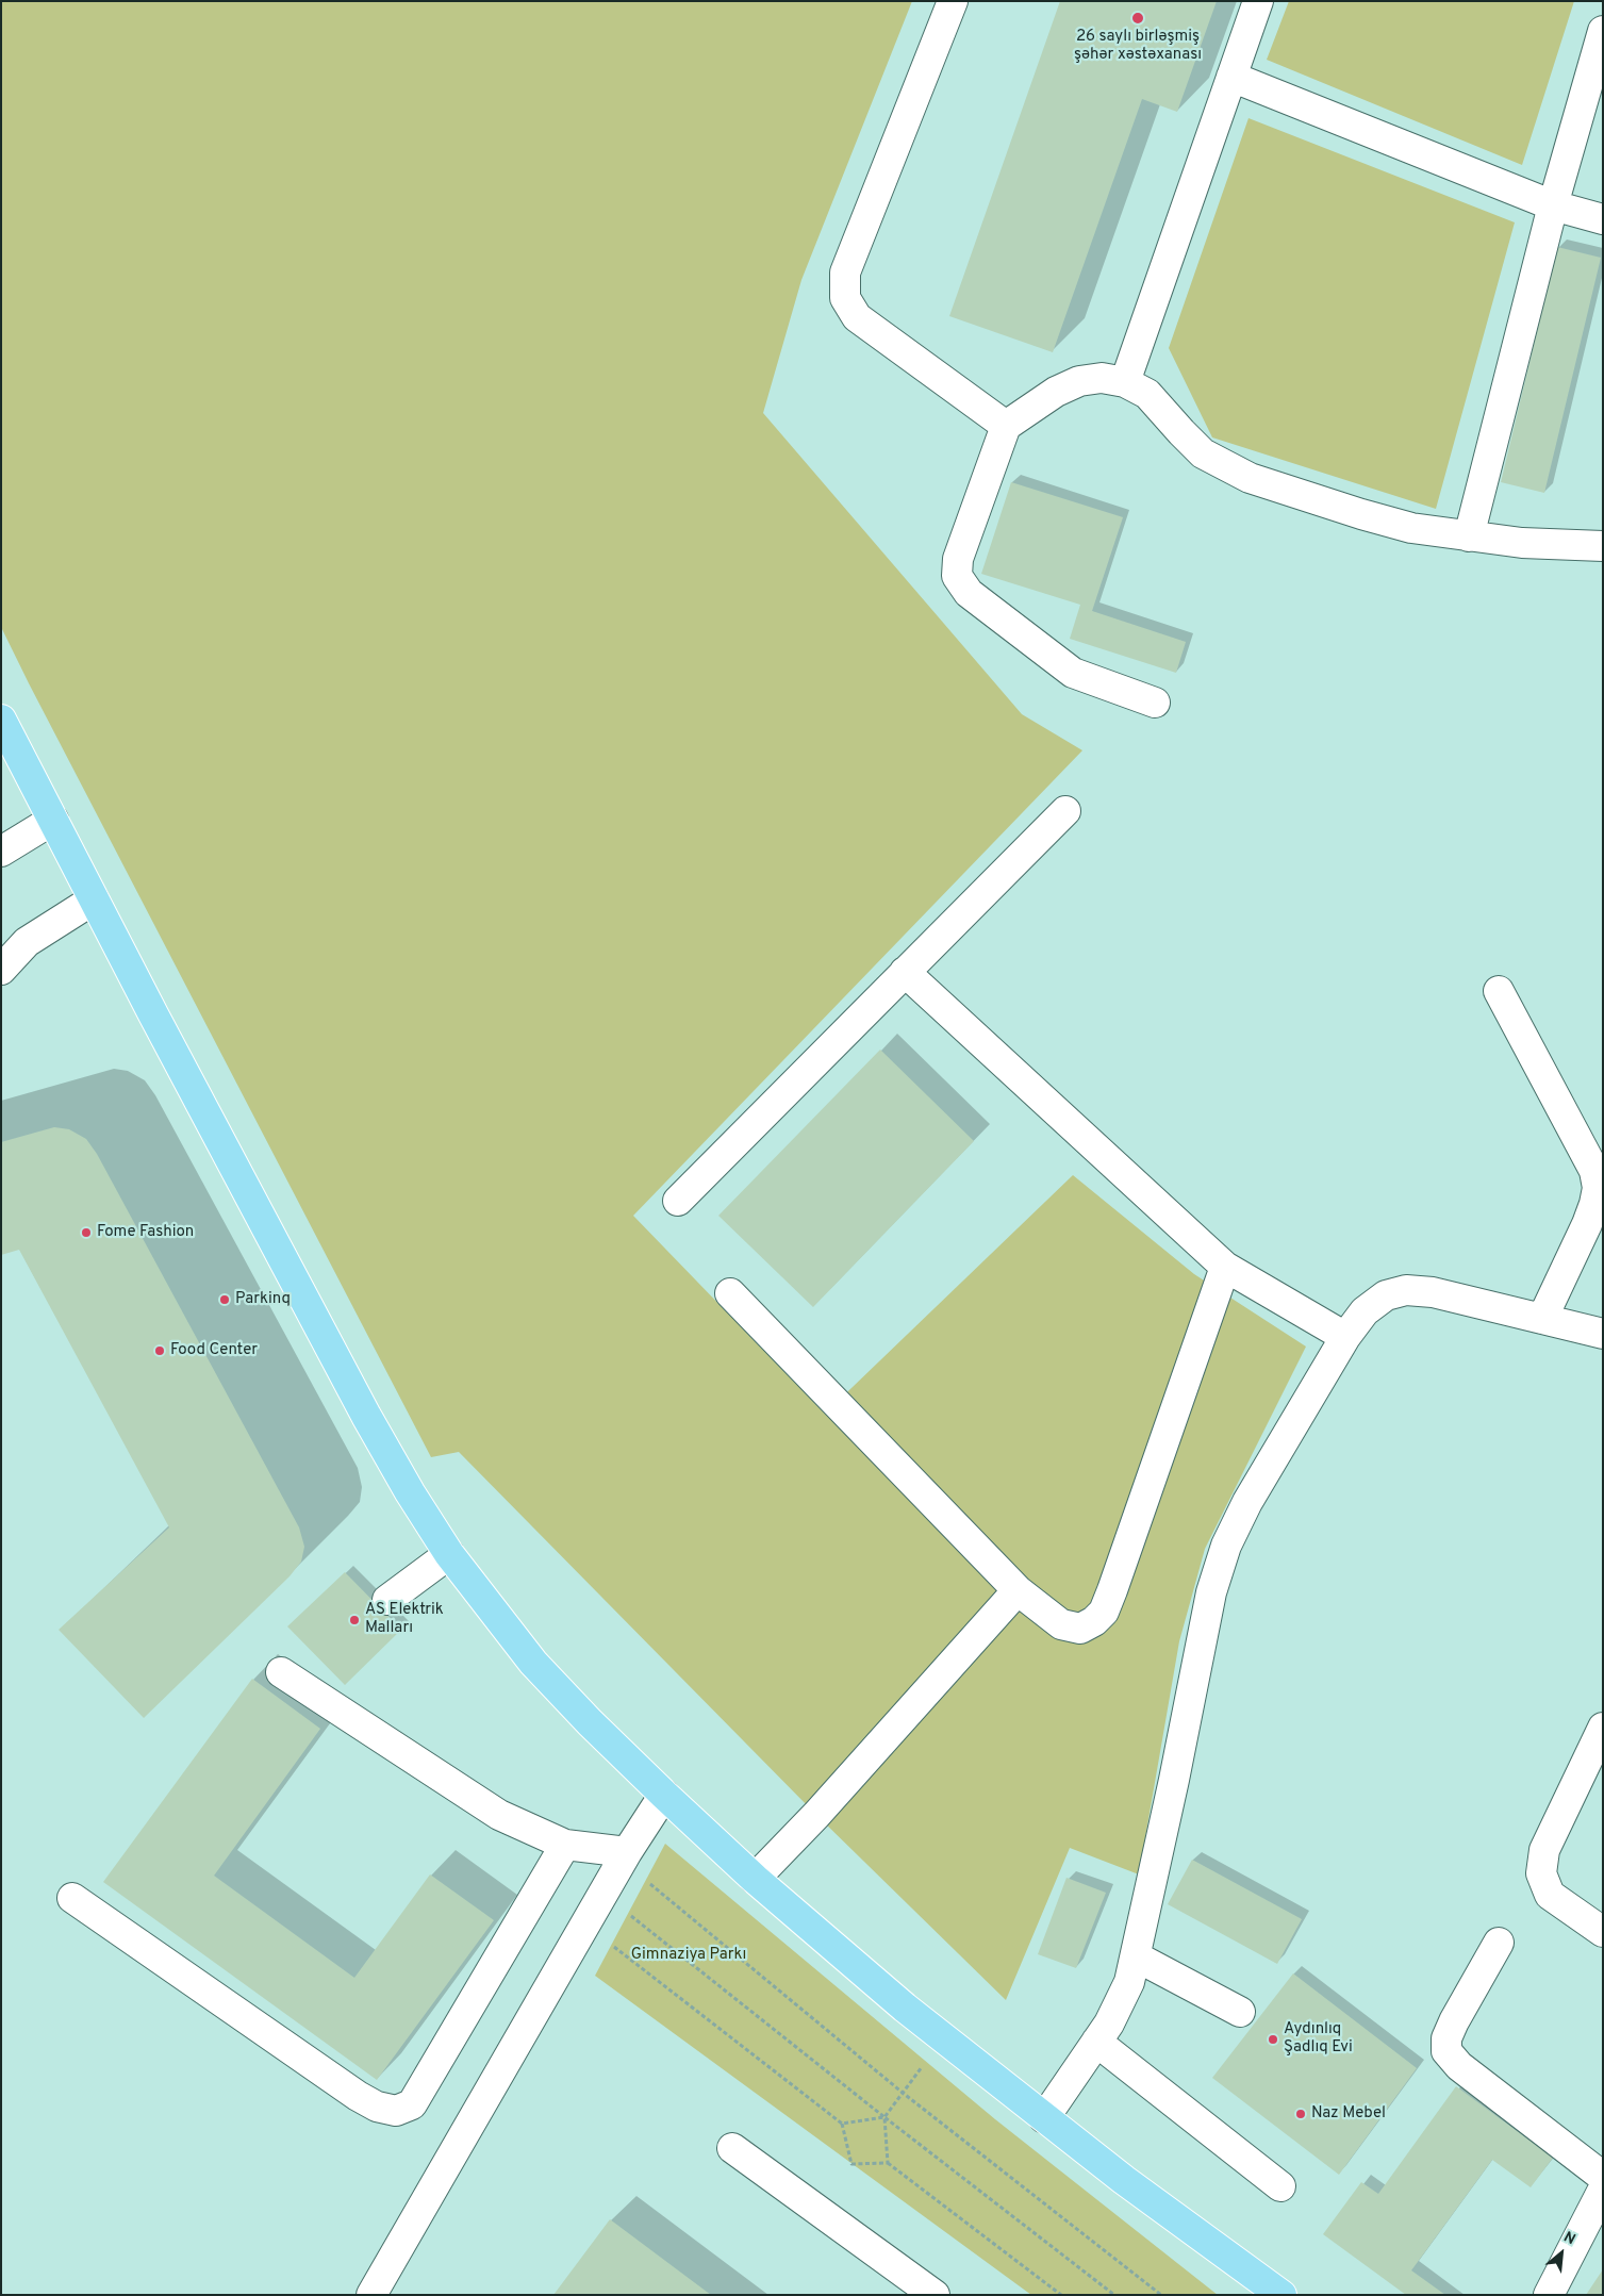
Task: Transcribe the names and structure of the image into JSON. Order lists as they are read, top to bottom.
{
  "parks": ["Gimnaziya Parkı"],
  "places": [
    "26 saylı birləşmiş şəhər xəstəxanası",
    "Fome Fashion",
    "Parkinq",
    "Food Center",
    "AS Elektrik Malları",
    "Aydınlıq Şadlıq Evi",
    "Naz Mebel"
  ],
  "north": "top right"
}
